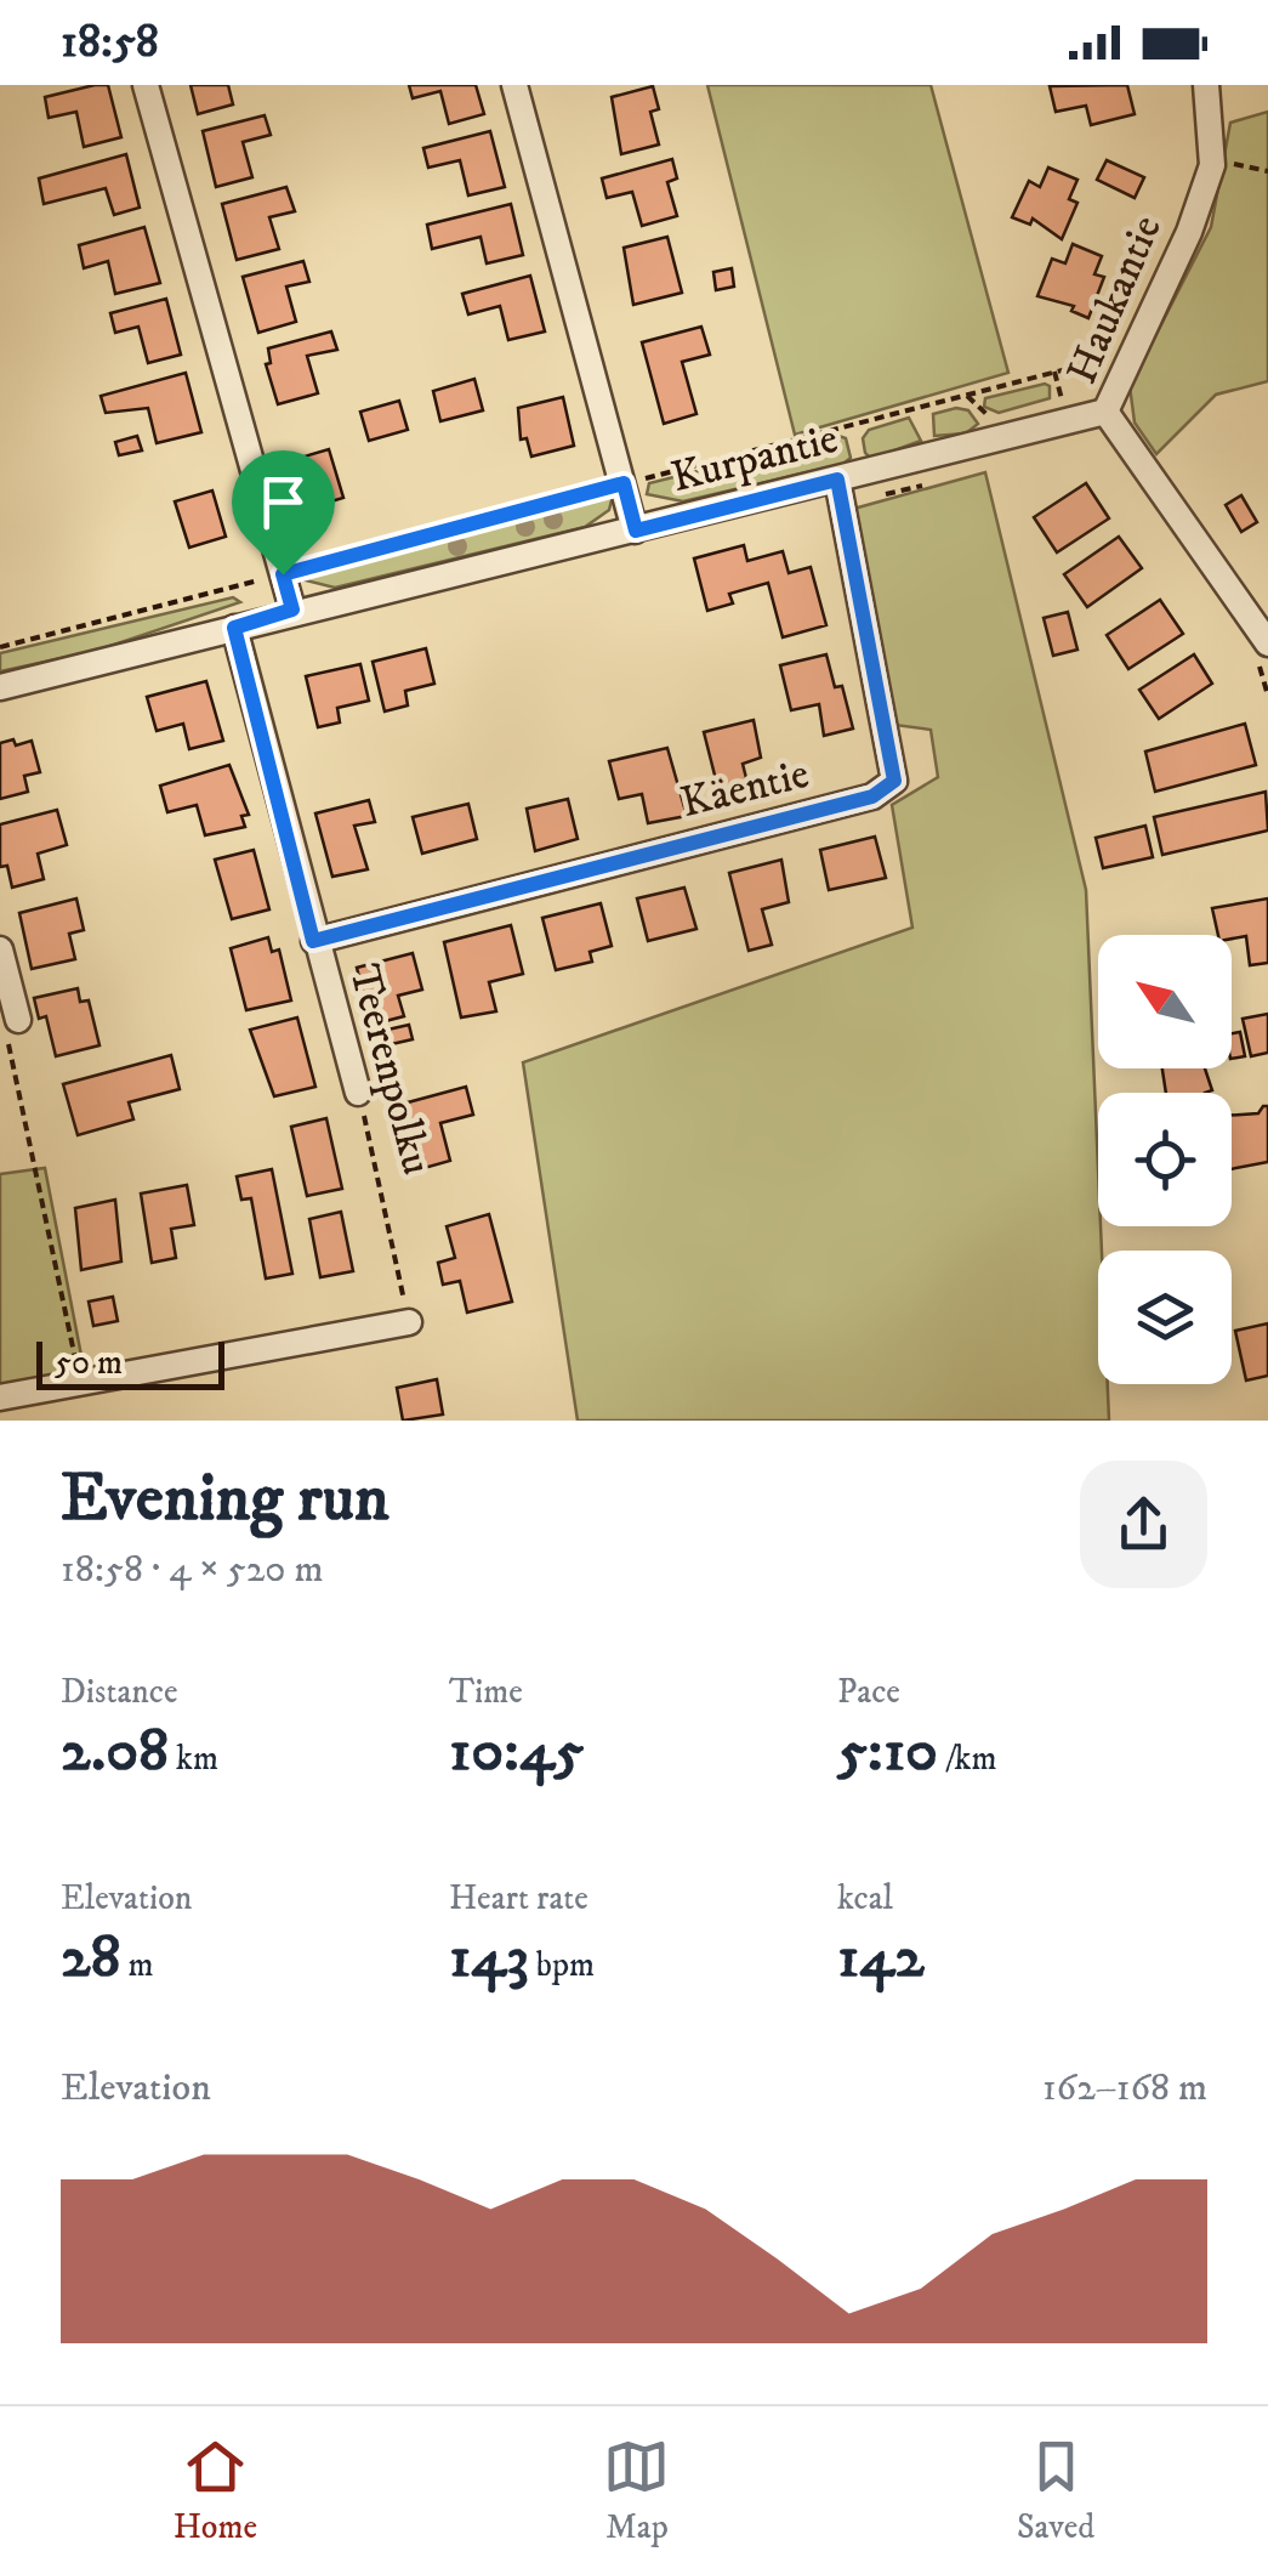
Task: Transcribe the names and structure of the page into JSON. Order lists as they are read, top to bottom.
{
  "streets": {
    "street": [
      "Haukantie",
      "Kurpantie",
      "Käentie",
      "Teerenpolku"
    ]
  },
  "crossings": [
    ["Haukantie", "Kurpantie"],
    ["Kurpantie", "Käentie"],
    ["Kurpantie", "Teerenpolku"],
    ["Käentie", "Teerenpolku"]
  ],
  "scale_bar": "50 m",
  "north": "top left",
  "page": {
    "status": "18:58",
    "scale": "50 m",
    "heading": ["Evening run", "18:58 · 4 × 520 m"],
    "stats": [
      ["Distance", "2.08 km"],
      ["Time", "10:45"],
      ["Pace", "5:10 /km"],
      ["Elevation", "28 m"],
      ["Heart rate", "143 bpm"],
      ["kcal", "142"]
    ],
    "chart": ["Elevation", "162–168 m"],
    "tabs": ["Home", "Map", "Saved"]
  }
}
